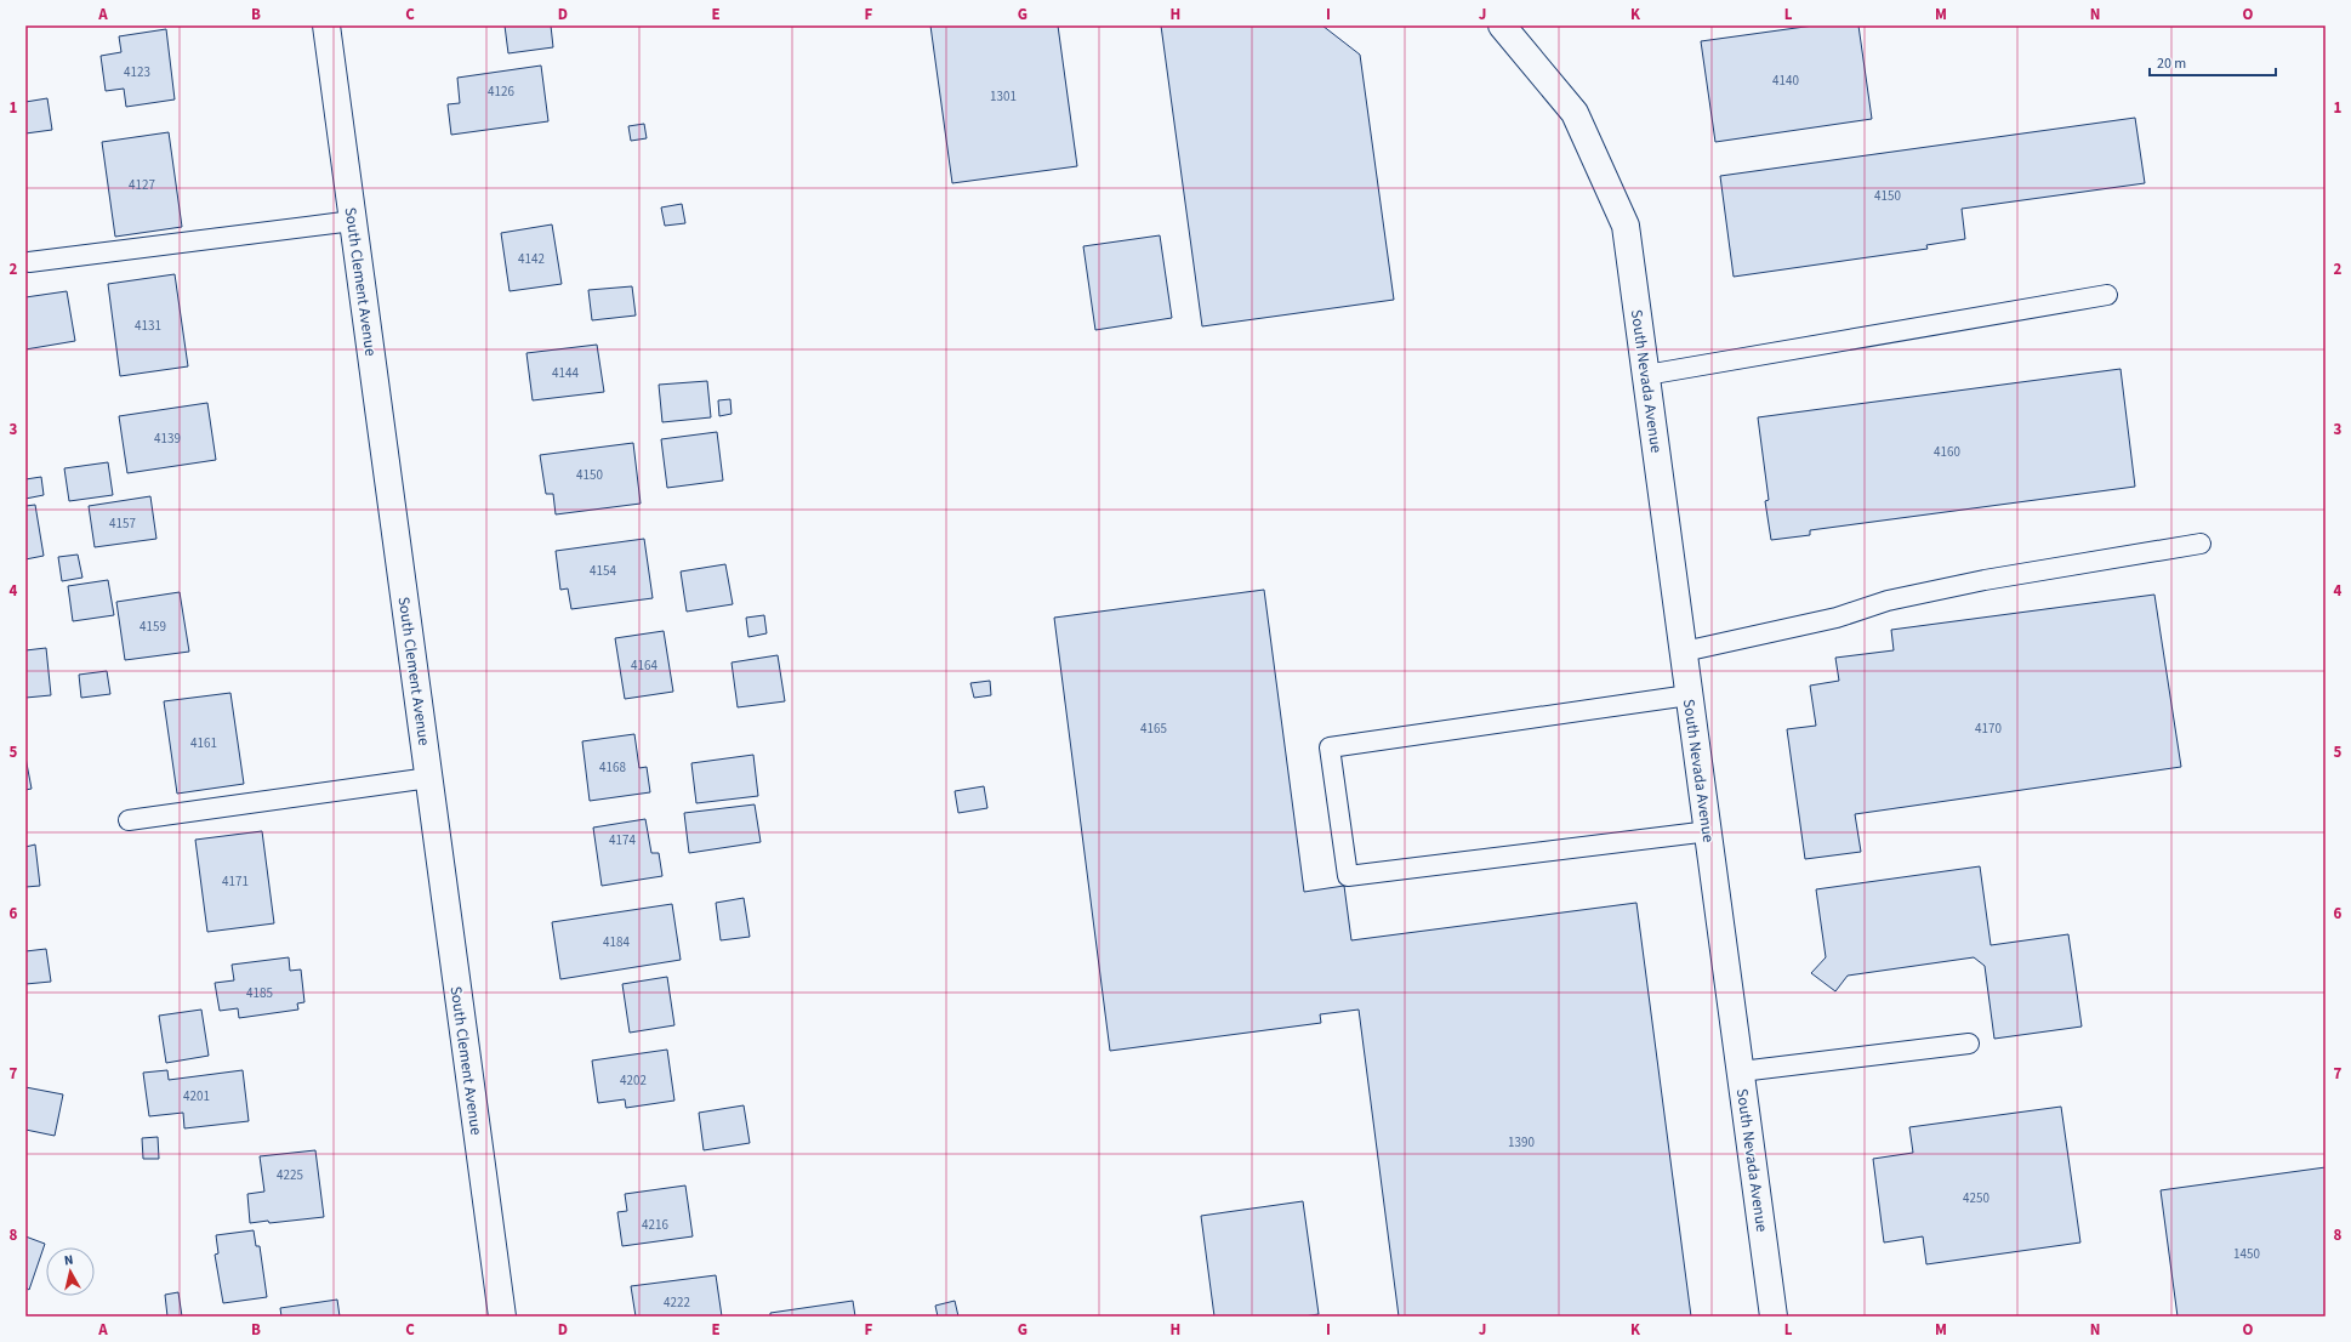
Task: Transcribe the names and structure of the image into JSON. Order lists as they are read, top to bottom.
{
  "streets": {
    "street": ["South Clement Avenue", "South Nevada Avenue"]
  },
  "house_numbers": [
    "4123",
    "4140",
    "4126",
    "1301",
    "4127",
    "4150",
    "4142",
    "4131",
    "4144",
    "4139",
    "4160",
    "4150",
    "4157",
    "4154",
    "4159",
    "4164",
    "4165",
    "4170",
    "4161",
    "4168",
    "4174",
    "4171",
    "4184",
    "4185",
    "4202",
    "4201",
    "1390",
    "4225",
    "4250",
    "4216",
    "1450",
    "4222"
  ],
  "scale_bar": "20 m",
  "north": "top",
  "grid": {
    "columns": [
      "A",
      "B",
      "C",
      "D",
      "E",
      "F",
      "G",
      "H",
      "I",
      "J",
      "K",
      "L",
      "M",
      "N",
      "O"
    ],
    "rows": [
      "1",
      "2",
      "3",
      "4",
      "5",
      "6",
      "7",
      "8"
    ]
  }
}
